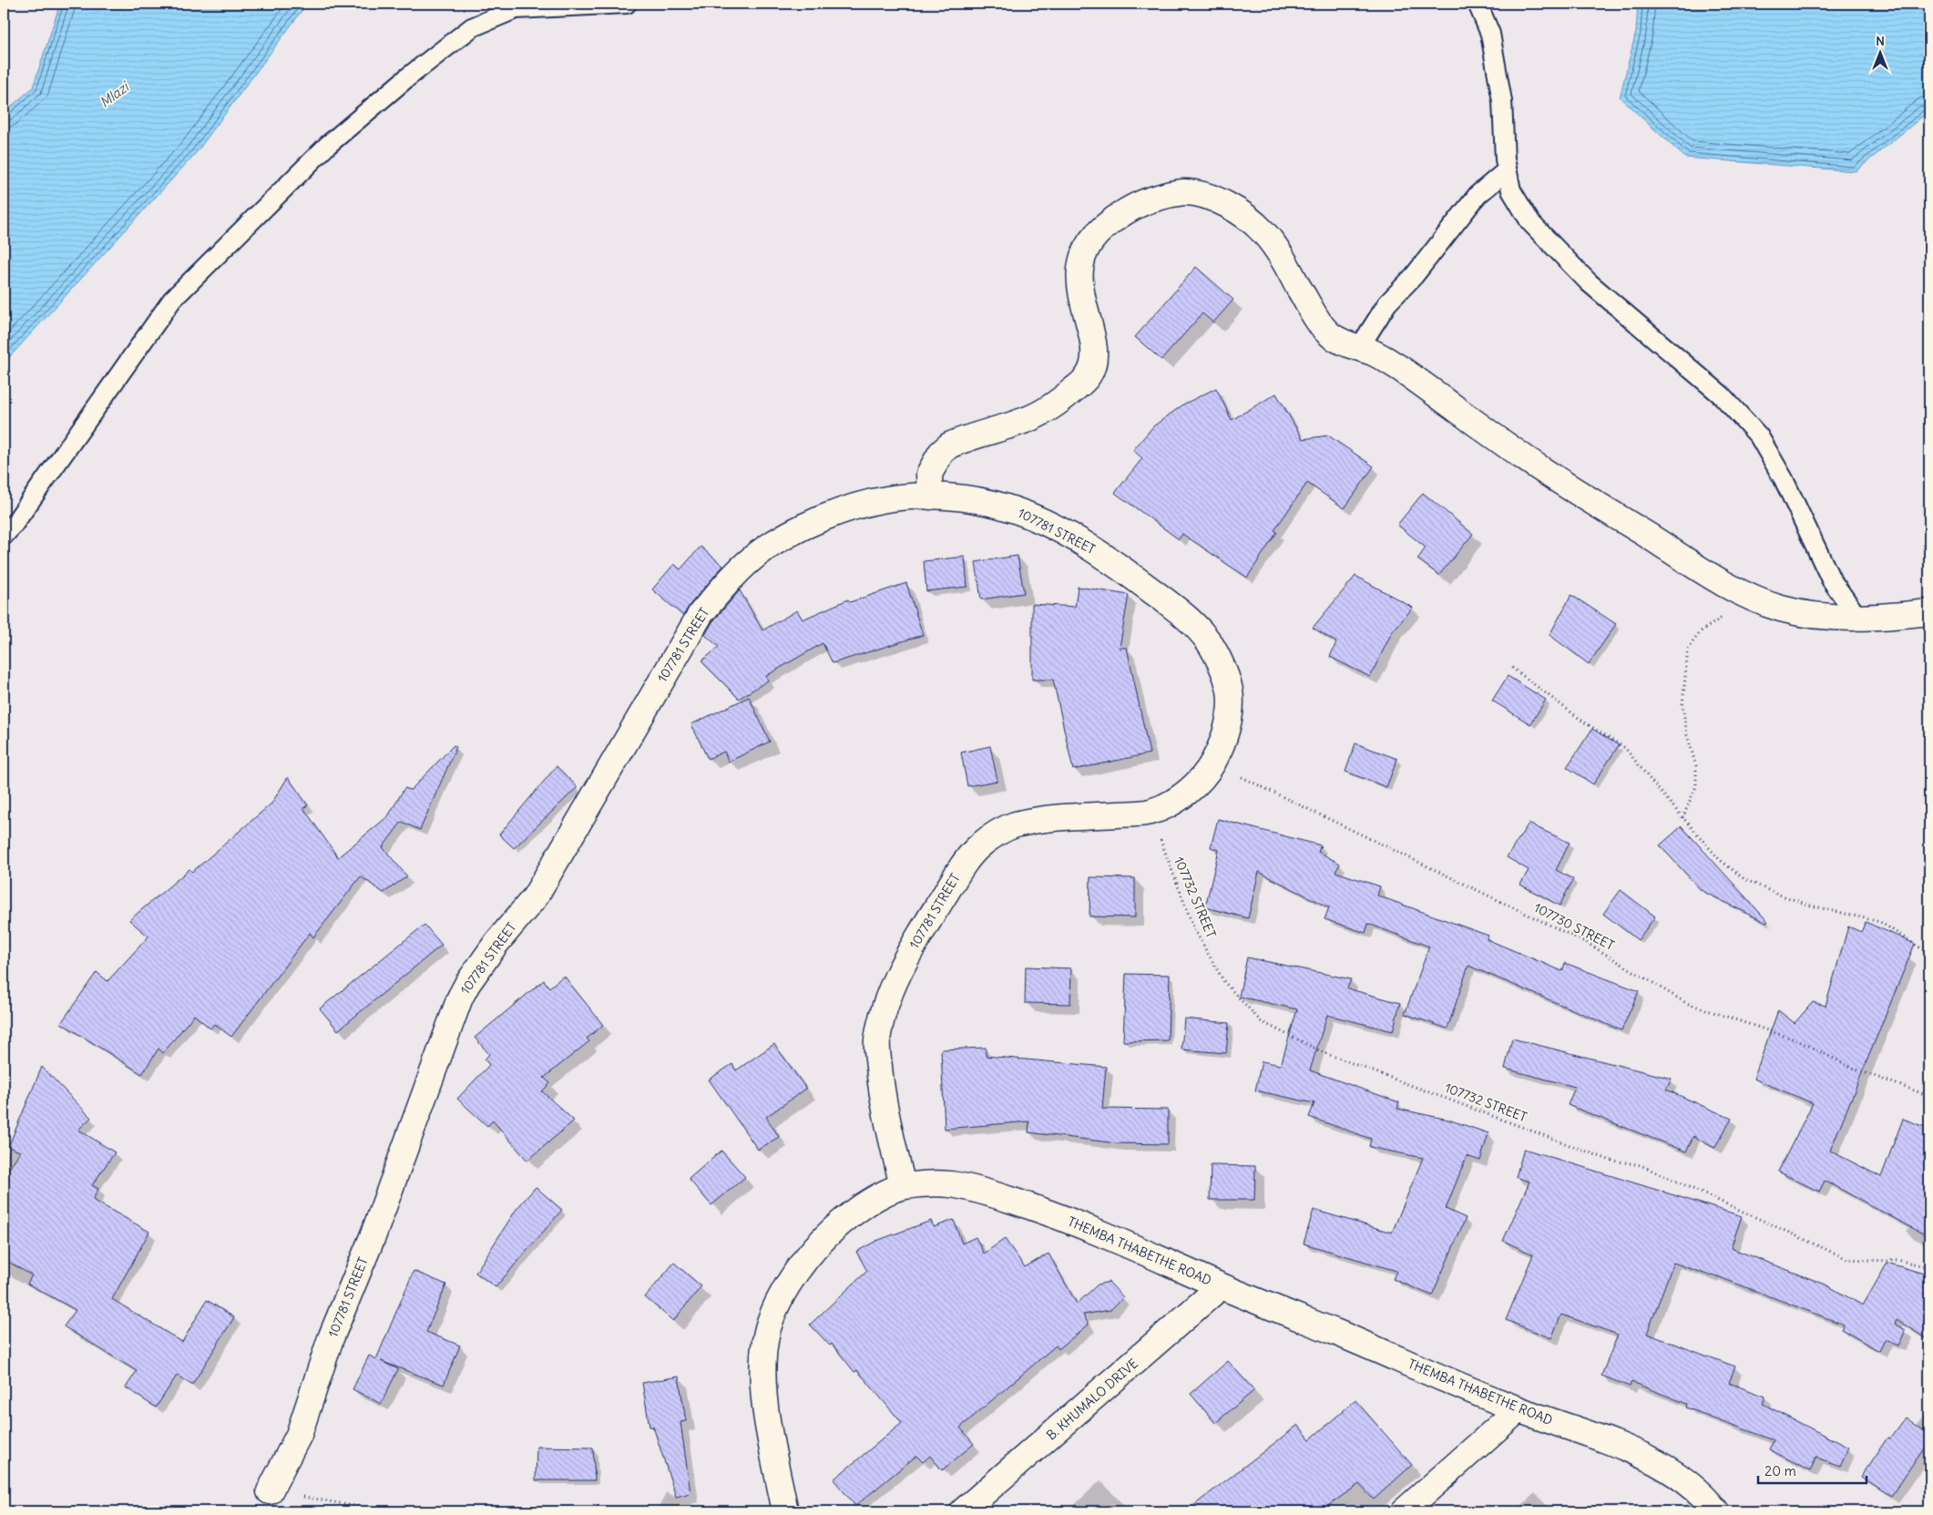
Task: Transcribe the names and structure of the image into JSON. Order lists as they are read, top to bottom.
{
  "streets": {
    "street": ["107781 STREET", "THEMBA THABETHE ROAD", "B. KHUMALO DRIVE"],
    "path": ["107732 STREET", "107730 STREET"]
  },
  "crossings": [
    ["107781 STREET", "107732 STREET"],
    ["107781 STREET", "107730 STREET"],
    ["107781 STREET", "THEMBA THABETHE ROAD"],
    ["THEMBA THABETHE ROAD", "B. KHUMALO DRIVE"]
  ],
  "water": ["Mlazi"],
  "scale_bar": "20 m",
  "north": "top"
}
